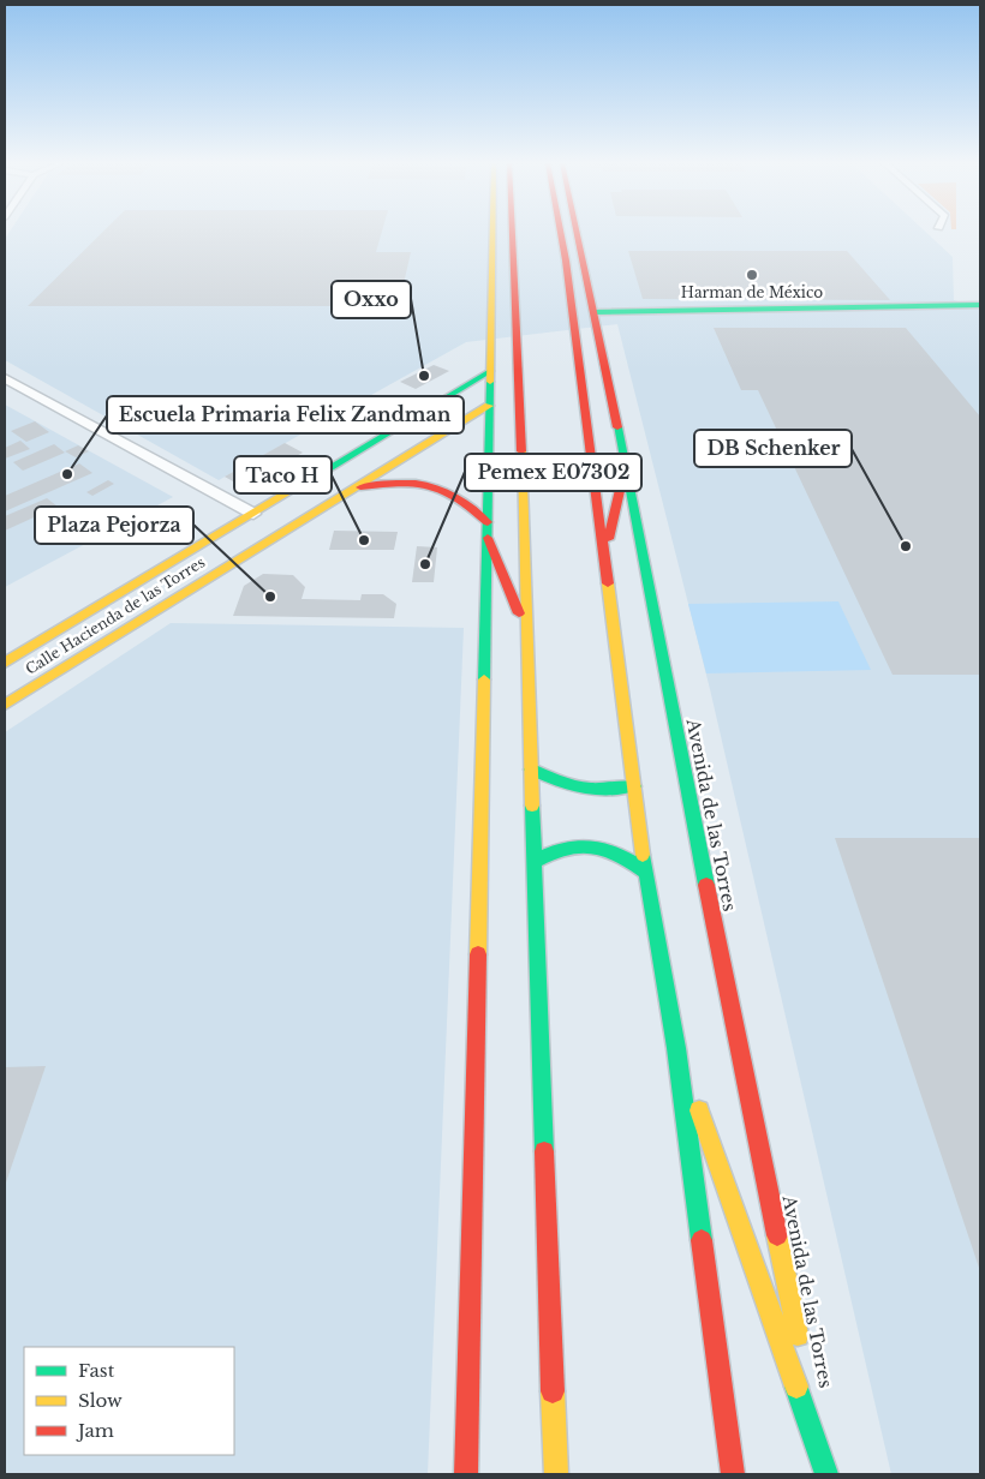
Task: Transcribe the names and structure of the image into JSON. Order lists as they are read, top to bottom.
{
  "streets": {
    "main road": ["Calle Hacienda de las Torres", "Avenida de las Torres"]
  },
  "places": [
    "Harman de México",
    "Oxxo",
    "Escuela Primaria Felix Zandman",
    "Taco H",
    "DB Schenker",
    "Pemex E07302",
    "Plaza Pejorza"
  ],
  "legend": ["Fast", "Slow", "Jam"]
}
